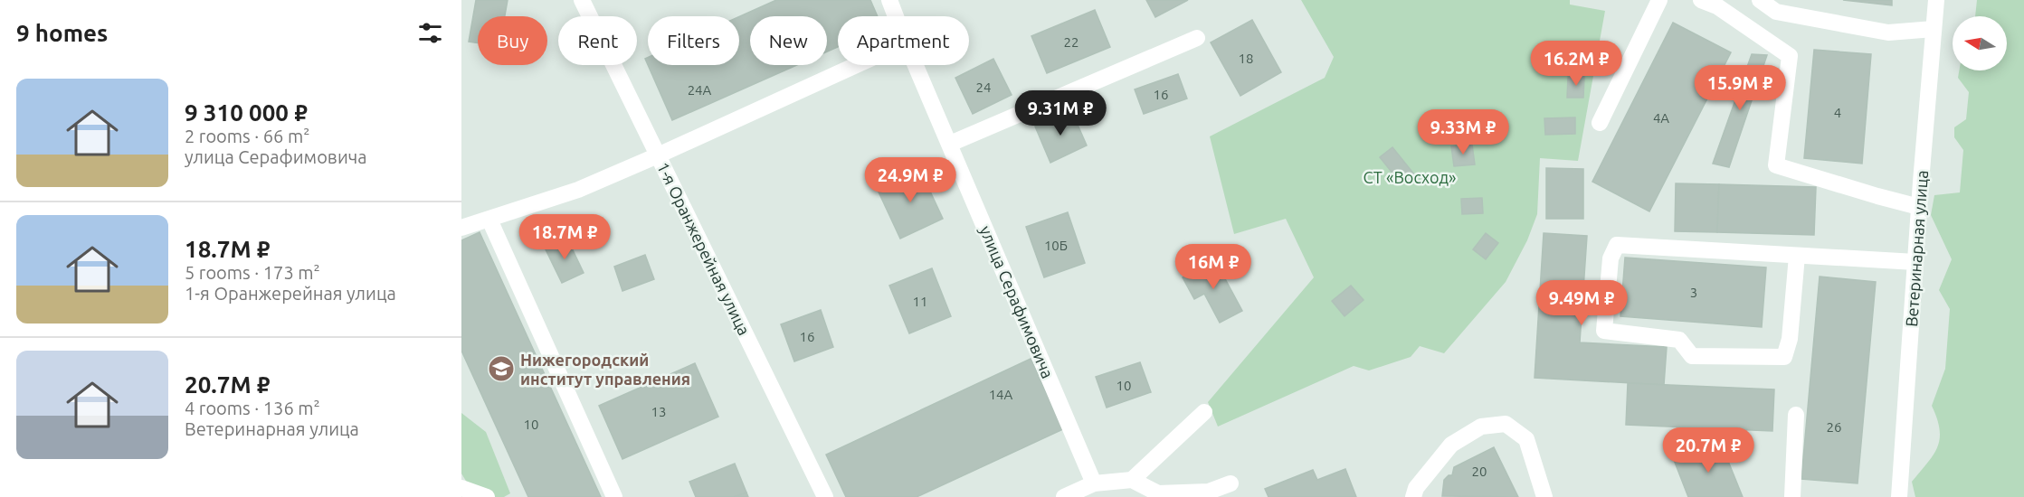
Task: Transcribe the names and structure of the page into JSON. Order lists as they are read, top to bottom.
{
  "streets": {
    "street": ["1-я Оранжерейная улица", "Ветеринарная улица", "улица Серафимовича"]
  },
  "parks": ["СТ «Восход»"],
  "places": {
    "school or university": ["Нижегородский институт управления"]
  },
  "house_numbers": [
    "22",
    "18",
    "24",
    "24А",
    "16",
    "4",
    "4А",
    "10Б",
    "3",
    "11",
    "16",
    "10",
    "14А",
    "13",
    "10",
    "26",
    "20"
  ],
  "north": "left",
  "page": {
    "heading": "9 homes",
    "chip": [
      "Buy",
      "Rent",
      "Filters",
      "New",
      "Apartment"
    ],
    "price": [
      "16.2M ₽",
      "15.9M ₽",
      "9.31M ₽",
      "9.33M ₽",
      "24.9M ₽",
      "18.7M ₽",
      "16M ₽",
      "9.49M ₽",
      "20.7M ₽"
    ],
    "list": [
      {
        "name": "9 310 000 ₽",
        "note": "2 rooms · 66 m² · улица Серафимовича"
      },
      {
        "name": "18.7M ₽",
        "note": "5 rooms · 173 m² · 1-я Оранжерейная улица"
      },
      {
        "name": "20.7M ₽",
        "note": "4 rooms · 136 m² · Ветеринарная улица"
      }
    ]
  }
}
